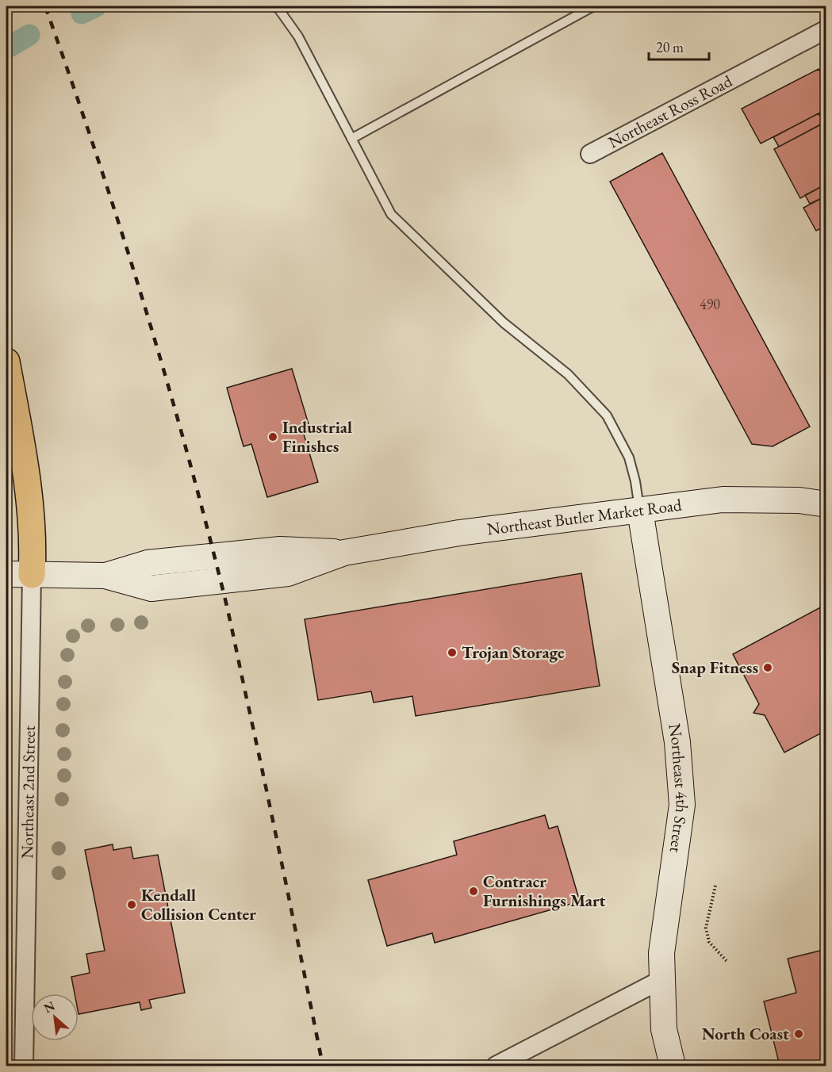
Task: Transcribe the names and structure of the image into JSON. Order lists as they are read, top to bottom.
{
  "streets": {
    "main road": ["Northeast Butler Market Road", "Northeast 4th Street"],
    "street": ["Northeast Ross Road", "Northeast 2nd Street"]
  },
  "crossings": [
    ["Northeast Butler Market Road", "Northeast 4th Street"],
    ["Northeast Butler Market Road", "Northeast 2nd Street"]
  ],
  "places": [
    "Industrial Finishes",
    "Trojan Storage",
    "Snap Fitness",
    "Contracr Furnishings Mart",
    "Kendall Collision Center",
    "North Coast"
  ],
  "house_numbers": ["490"],
  "scale_bar": "20 m",
  "north": "top left"
}
